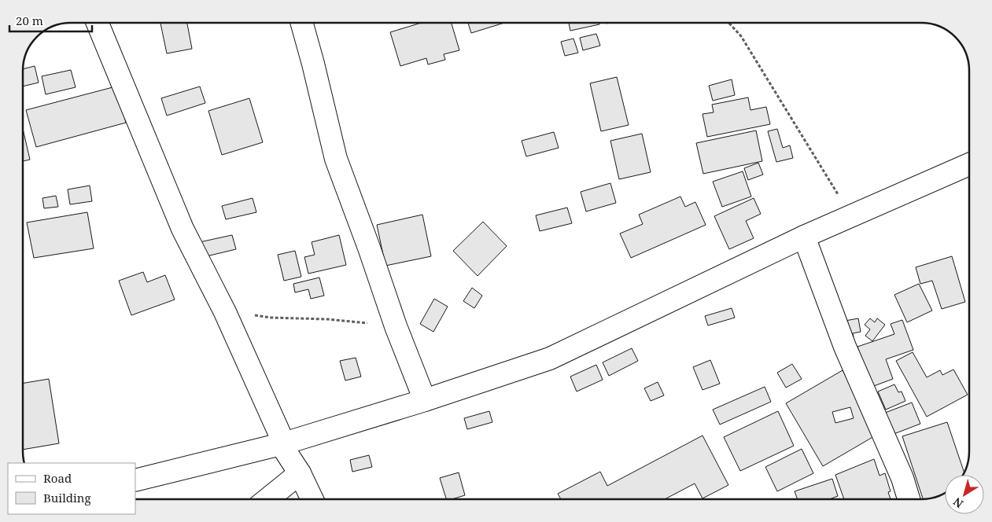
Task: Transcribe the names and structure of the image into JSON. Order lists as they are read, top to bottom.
{
  "legend": ["Road", "Building"],
  "scale_bar": "20 m",
  "north": "bottom left"
}
